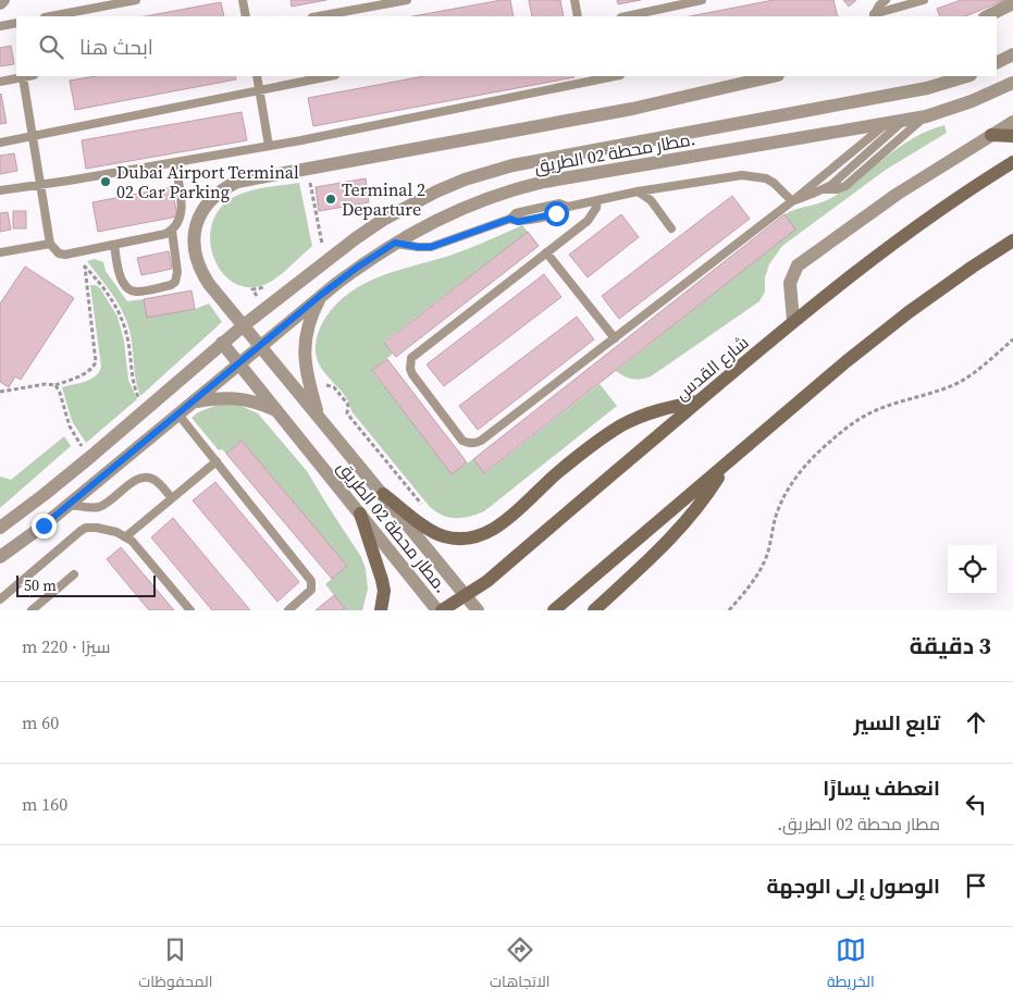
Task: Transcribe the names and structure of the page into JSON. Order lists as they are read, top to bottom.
{
  "streets": {
    "main road": ["شارع القدس"],
    "street": ["مطار محطة 02 الطريق."]
  },
  "crossings": [
    ["مطار محطة 02 الطريق.", "شارع القدس"]
  ],
  "places": ["Dubai Airport Terminal 02 Car Parking", "Terminal 2 Departure"],
  "scale_bar": "50 m",
  "page": {
    "search": "ابحث هنا",
    "scale": "50 m",
    "heading": ["3 دقيقة", "سيرًا · 220 m"],
    "list": [
      ["تابع السير", "60 m"],
      ["انعطف يسارًا", "مطار محطة 02 الطريق.", "160 m"],
      "الوصول إلى الوجهة"
    ],
    "nav": ["الخريطة", "الاتجاهات", "المحفوظات"]
  }
}
